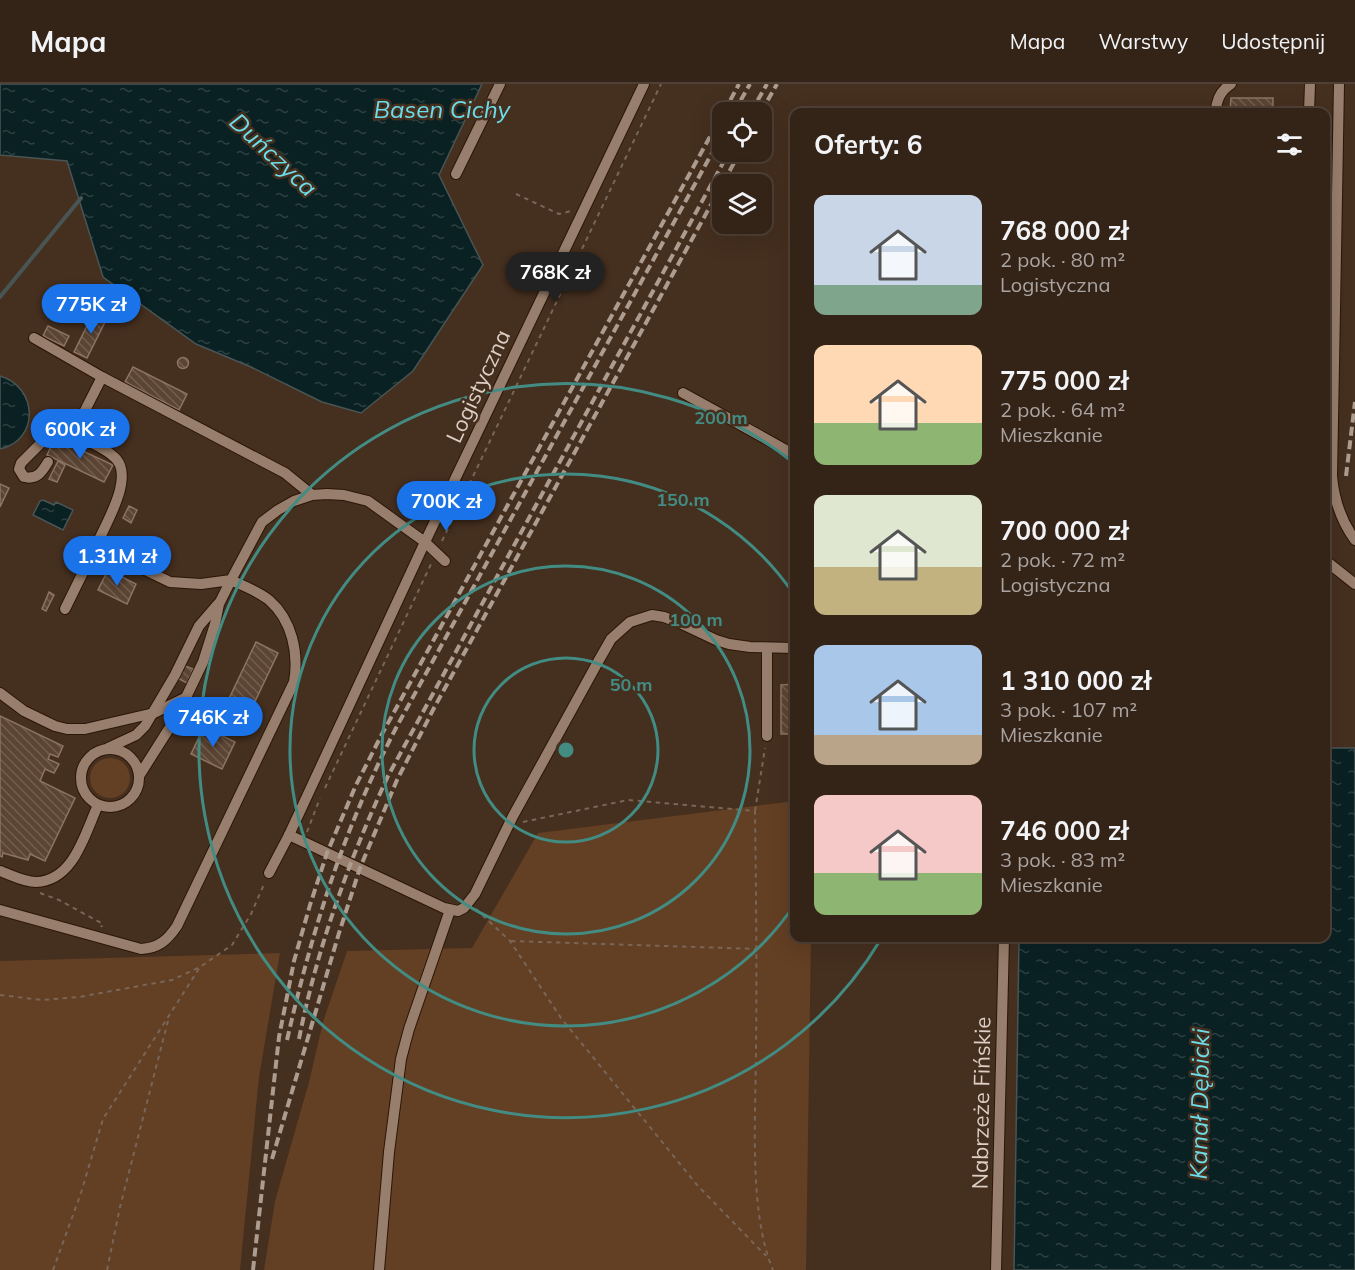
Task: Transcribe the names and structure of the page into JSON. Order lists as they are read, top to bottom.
{
  "streets": {
    "street": ["Logistyczna", "Nabrzeże Fińskie"]
  },
  "water": ["Basen Cichy", "Duńczyca", "Kanał Dębicki"],
  "page": {
    "header": "Mapa",
    "nav": ["Mapa", "Warstwy", "Udostępnij"],
    "heading": "Oferty: 6",
    "list": [
      {
        "name": "768 000 zł",
        "note": "2 pok. · 80 m² · Logistyczna"
      },
      {
        "name": "775 000 zł",
        "note": "2 pok. · 64 m² · Mieszkanie"
      },
      {
        "name": "700 000 zł",
        "note": "2 pok. · 72 m² · Logistyczna"
      },
      {
        "name": "1 310 000 zł",
        "note": "3 pok. · 107 m² · Mieszkanie"
      },
      {
        "name": "746 000 zł",
        "note": "3 pok. · 83 m² · Mieszkanie"
      }
    ],
    "price": [
      "768K zł",
      "775K zł",
      "600K zł",
      "700K zł",
      "1.31M zł",
      "746K zł"
    ]
  },
  "rings": [
    "200 m",
    "150 m",
    "100 m",
    "50 m"
  ]
}
